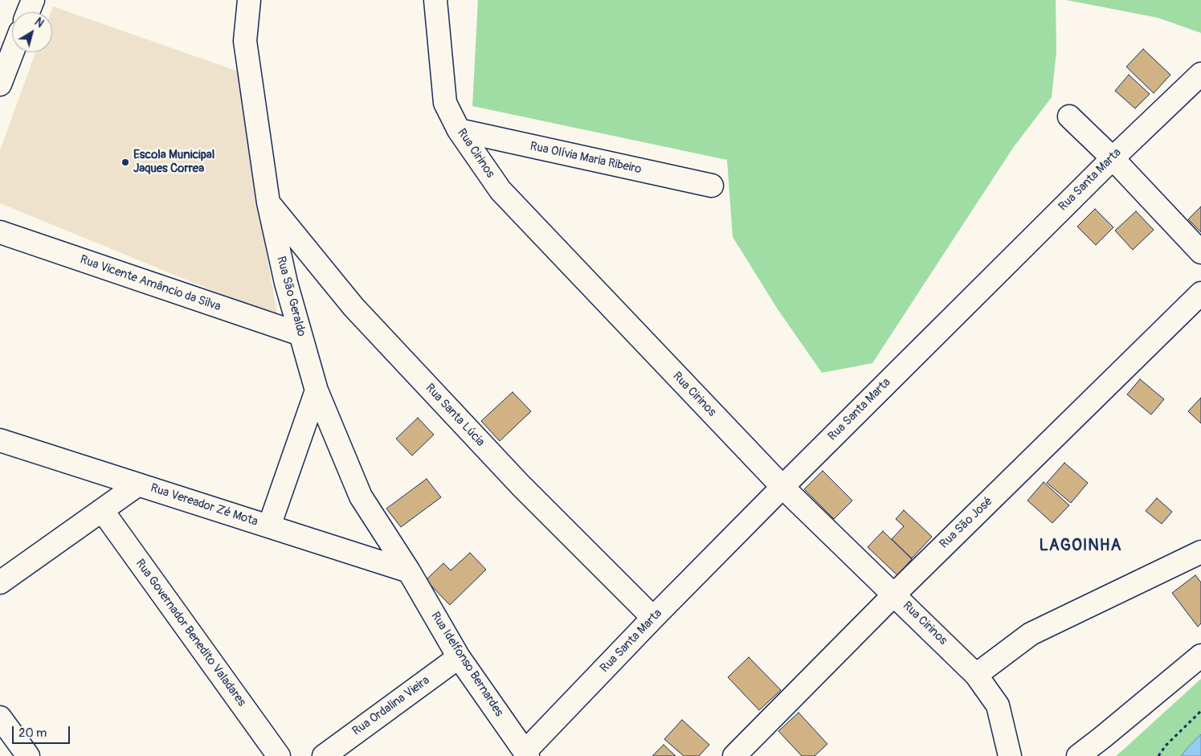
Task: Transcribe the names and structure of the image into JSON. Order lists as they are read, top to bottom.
{
  "streets": {
    "street": [
      "Rua Cirinos",
      "Rua Olívia Maria Ribeiro",
      "Rua Santa Marta",
      "Rua Vicente Amâncio da Silva",
      "Rua São Geraldo",
      "Rua Santa Lúcia",
      "Rua Vereador Zé Mota",
      "Rua São José",
      "Rua Governador Benedito Valadares",
      "Rua Idelfonso Bernardes",
      "Rua Ordalina Vieira"
    ]
  },
  "crossings": [
    ["Rua Cirinos", "Rua Olívia Maria Ribeiro"],
    ["Rua Cirinos", "Rua Santa Marta"],
    ["Rua Cirinos", "Rua São José"],
    ["Rua Santa Marta", "Rua Santa Lúcia"],
    ["Rua Santa Marta", "Rua Idelfonso Bernardes"],
    ["Rua Vicente Amâncio da Silva", "Rua São Geraldo"],
    ["Rua São Geraldo", "Rua Santa Lúcia"],
    ["Rua São Geraldo", "Rua Vereador Zé Mota"],
    ["Rua São Geraldo", "Rua Idelfonso Bernardes"],
    ["Rua Vereador Zé Mota", "Rua Idelfonso Bernardes"],
    ["Rua Idelfonso Bernardes", "Rua Ordalina Vieira"]
  ],
  "districts": ["LAGOINHA"],
  "places": ["Escola Municipal Jaques Correa"],
  "scale_bar": "20 m",
  "north": "top right"
}
